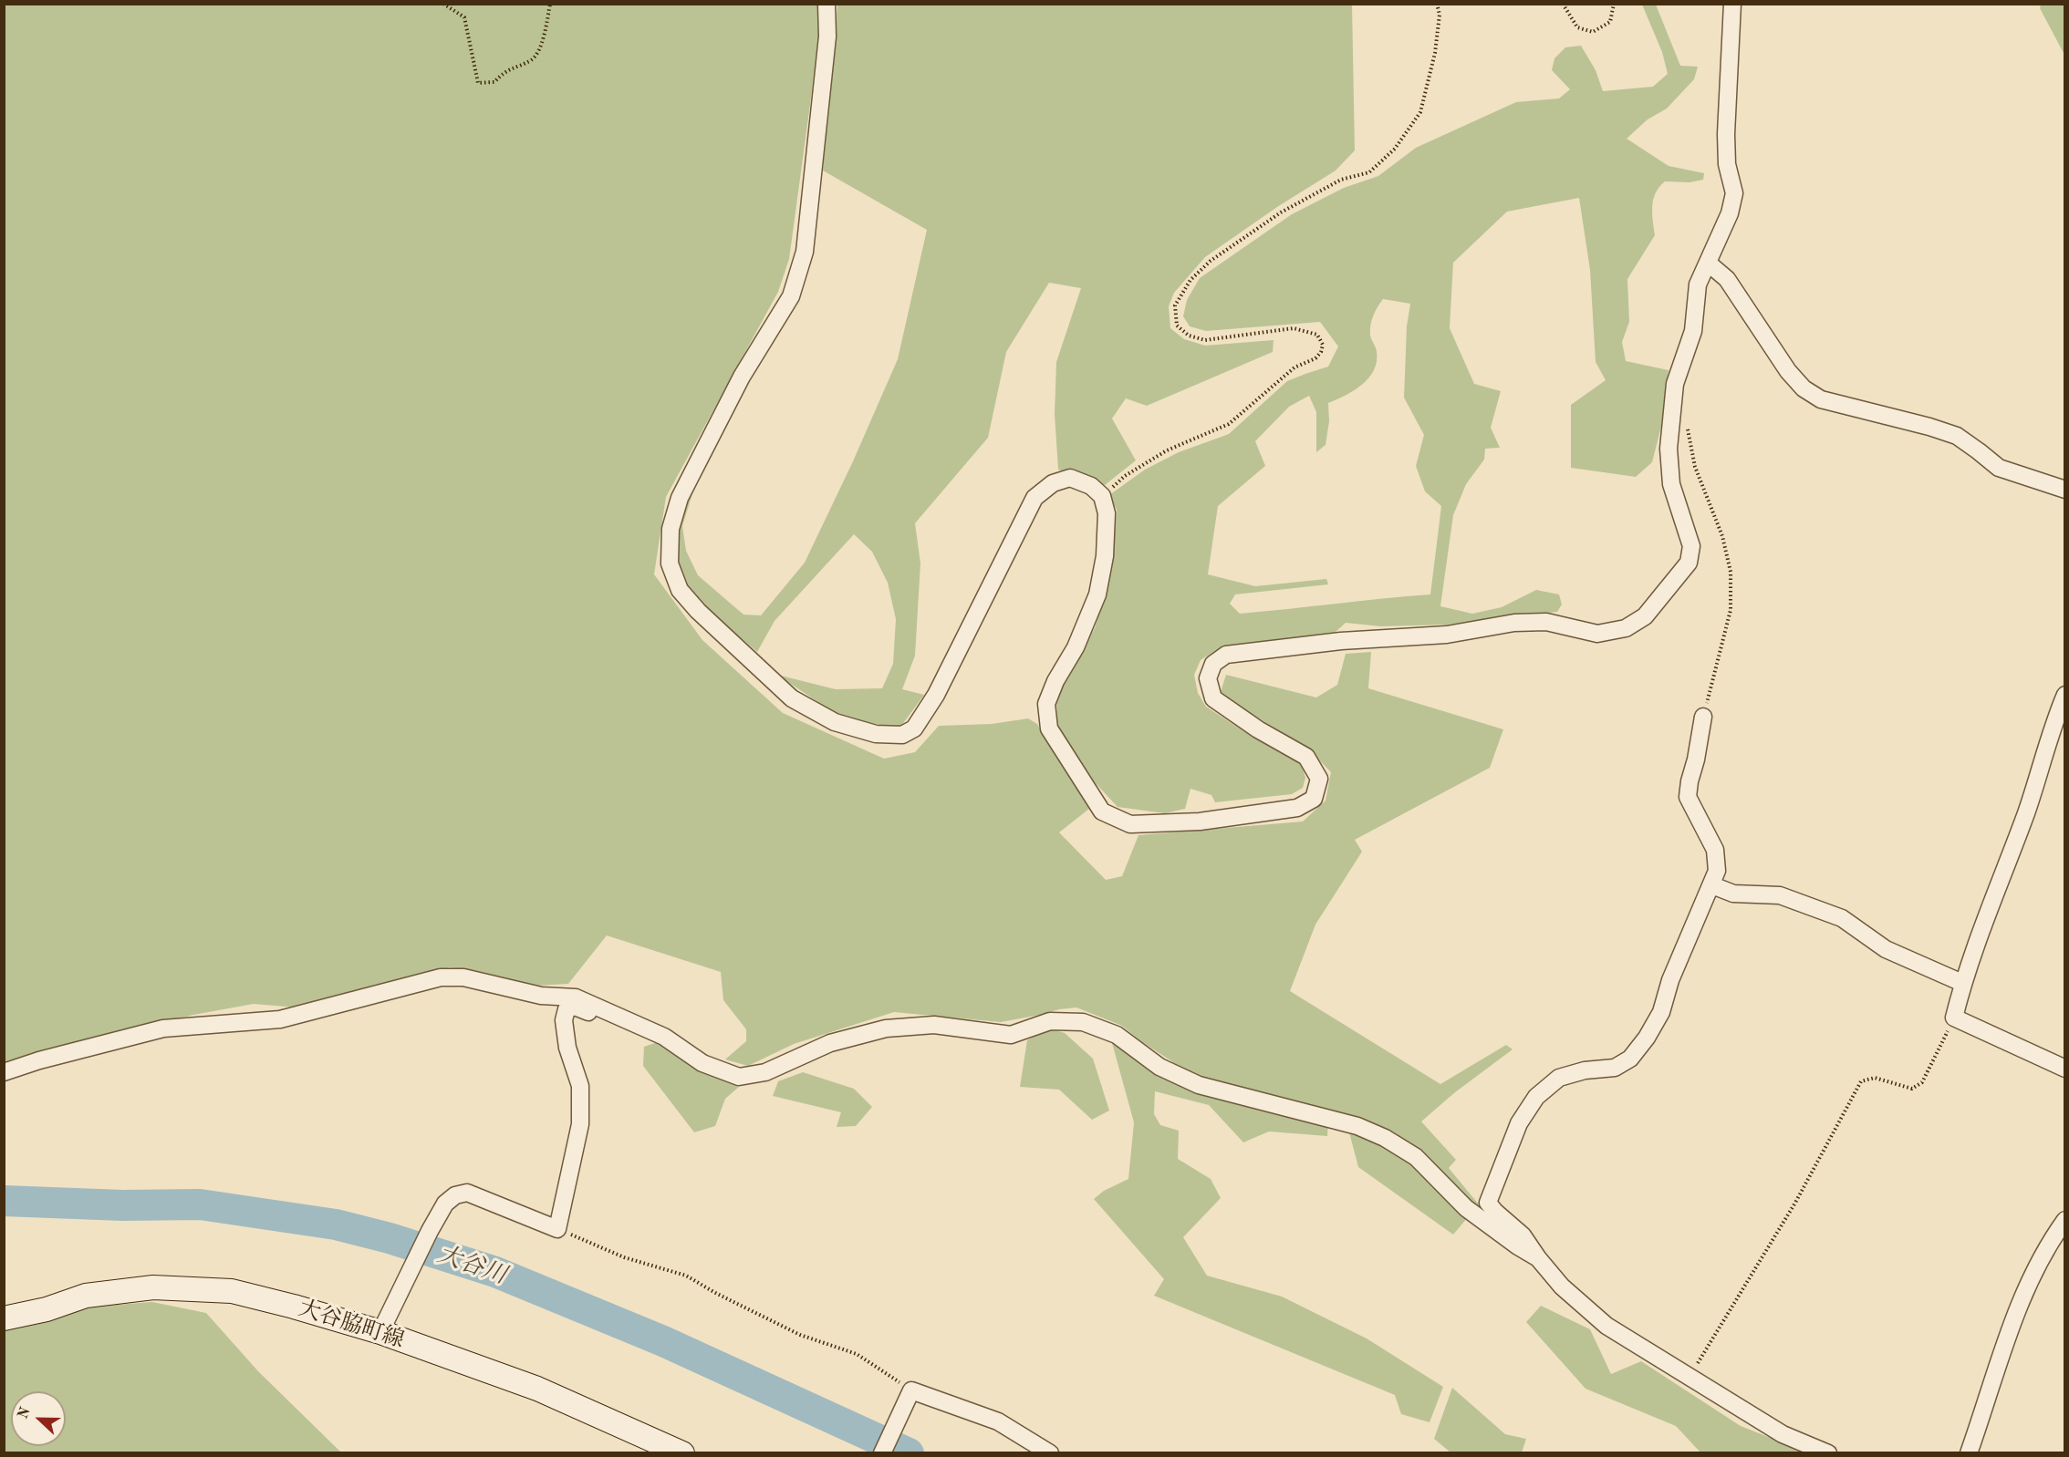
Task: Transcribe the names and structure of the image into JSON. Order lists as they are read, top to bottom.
{
  "streets": {
    "main road": ["大谷脇町線"]
  },
  "water": ["大谷川"],
  "north": "left"
}
